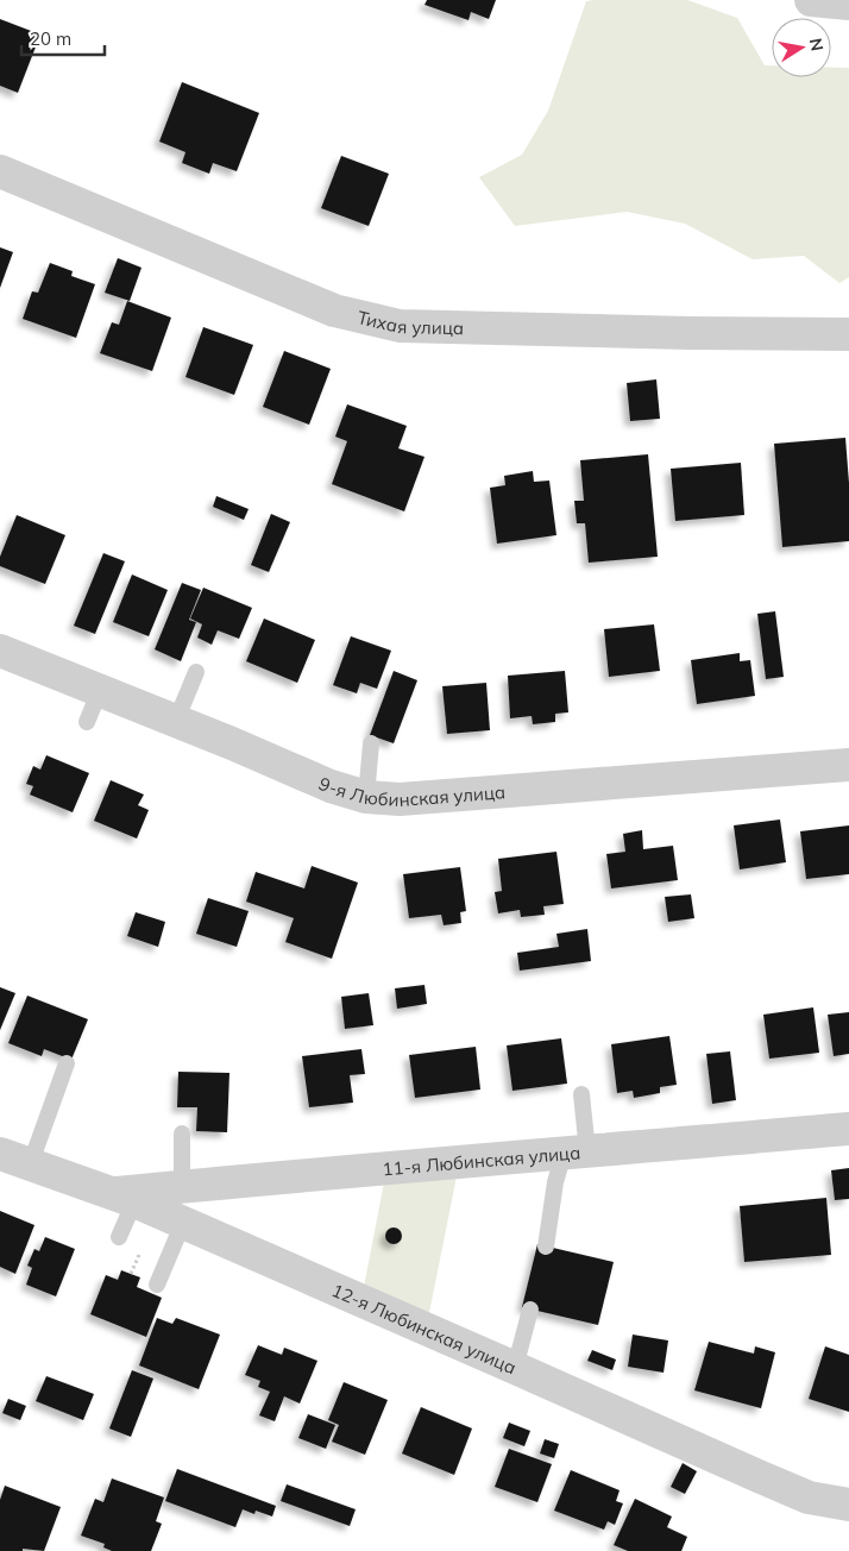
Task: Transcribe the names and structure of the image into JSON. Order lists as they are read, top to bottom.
{
  "streets": {
    "street": [
      "Тихая улица",
      "9-я Любинская улица",
      "11-я Любинская улица",
      "12-я Любинская улица"
    ]
  },
  "crossings": [
    ["11-я Любинская улица", "12-я Любинская улица"]
  ],
  "scale_bar": "20 m",
  "north": "right"
}
